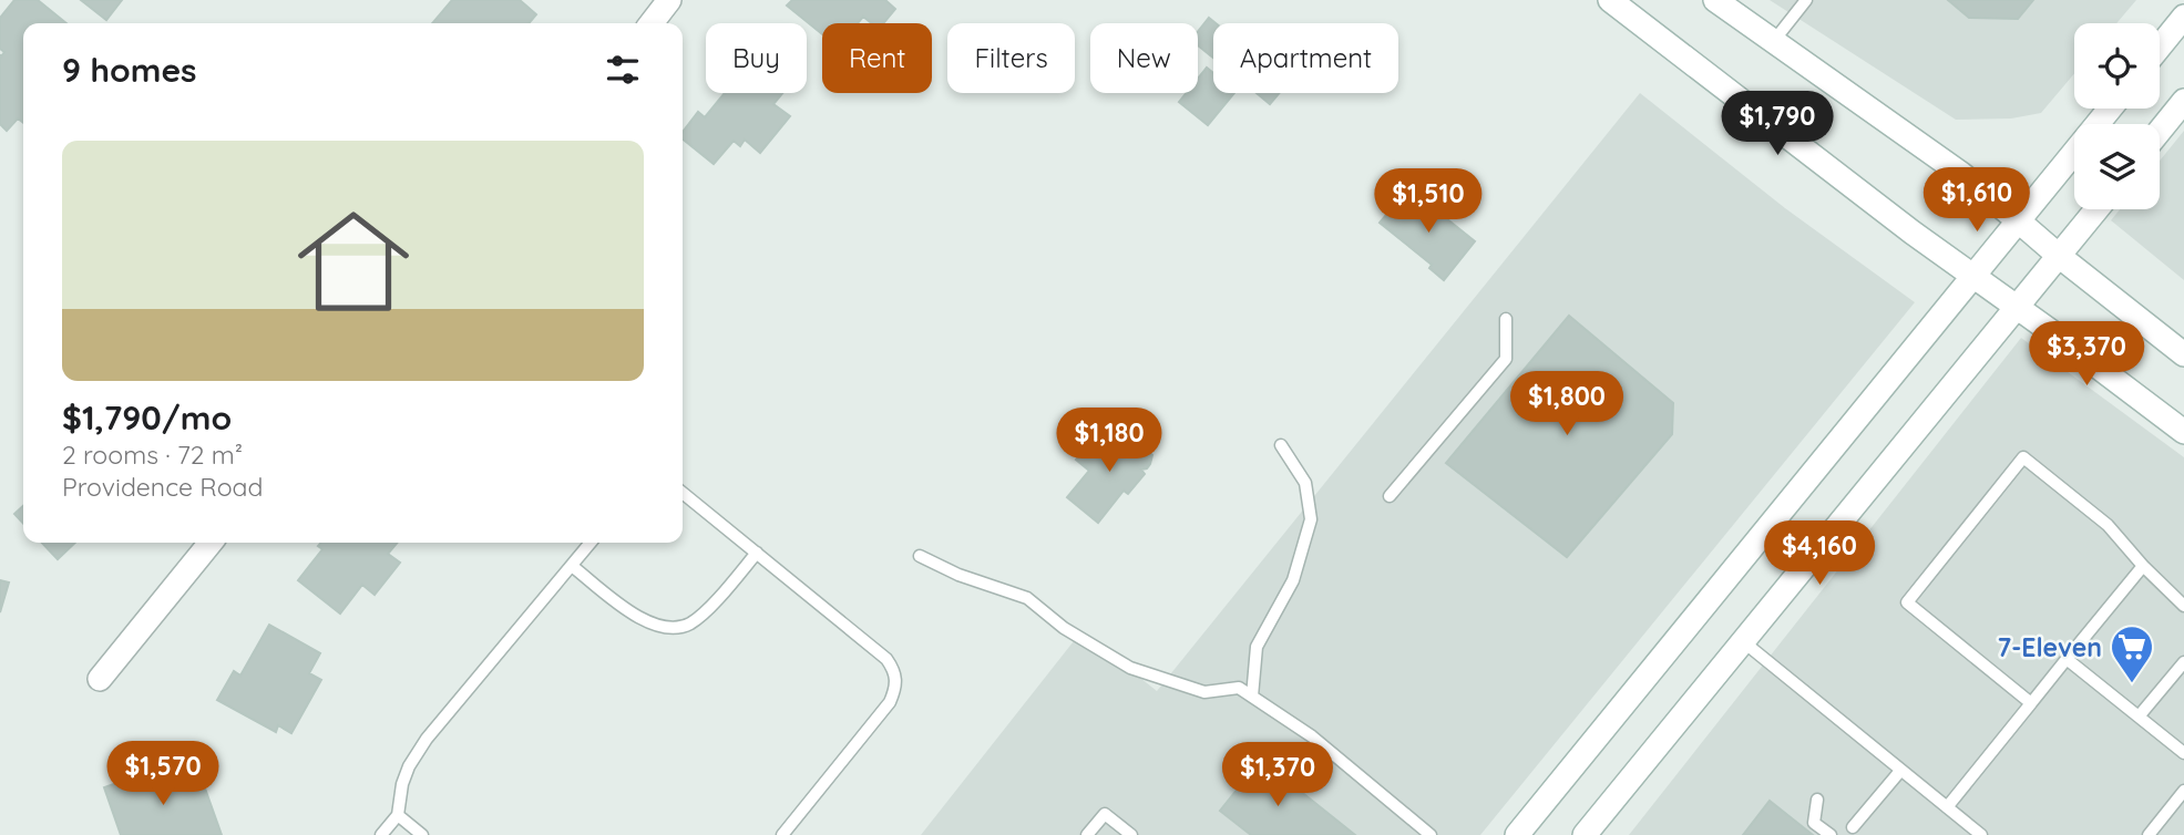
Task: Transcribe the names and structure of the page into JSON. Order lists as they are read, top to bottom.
{
  "places": {
    "supermarket": ["7-Eleven"]
  },
  "page": {
    "chip": [
      "Buy",
      "Rent",
      "Filters",
      "New",
      "Apartment"
    ],
    "heading": "9 homes",
    "price": [
      "$1,790",
      "$1,610",
      "$1,510",
      "$3,370",
      "$1,800",
      "$1,180",
      "$4,160",
      "$1,570",
      "$1,370"
    ],
    "list": [
      {
        "name": "$1,790/mo",
        "note": "2 rooms · 72 m² · Providence Road"
      }
    ]
  }
}
